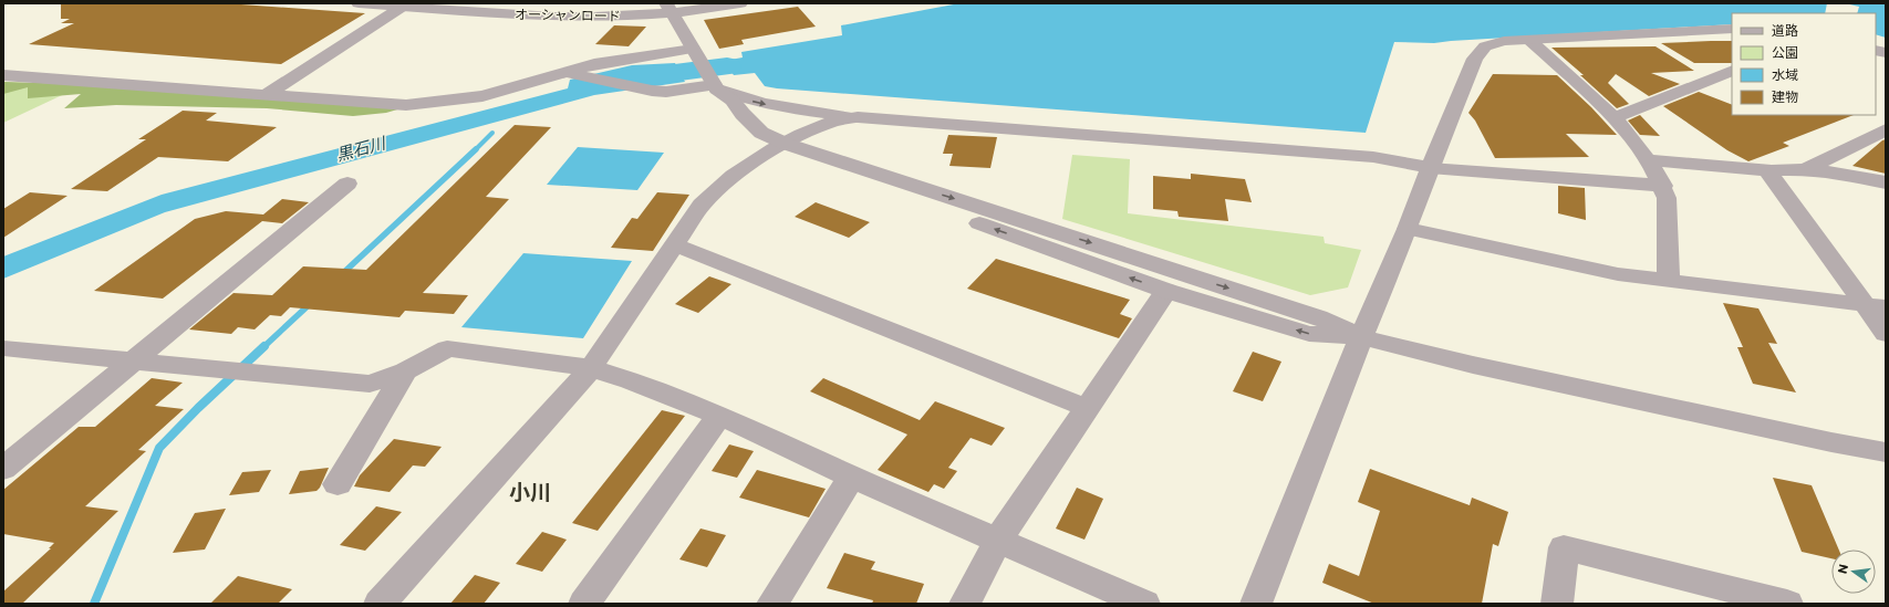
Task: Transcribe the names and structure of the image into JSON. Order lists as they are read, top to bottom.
{
  "streets": {
    "street": ["オーシャンロード"]
  },
  "districts": ["小川"],
  "water": ["黒石川"],
  "legend": [
    "道路",
    "公園",
    "水域",
    "建物"
  ],
  "north": "left"
}
